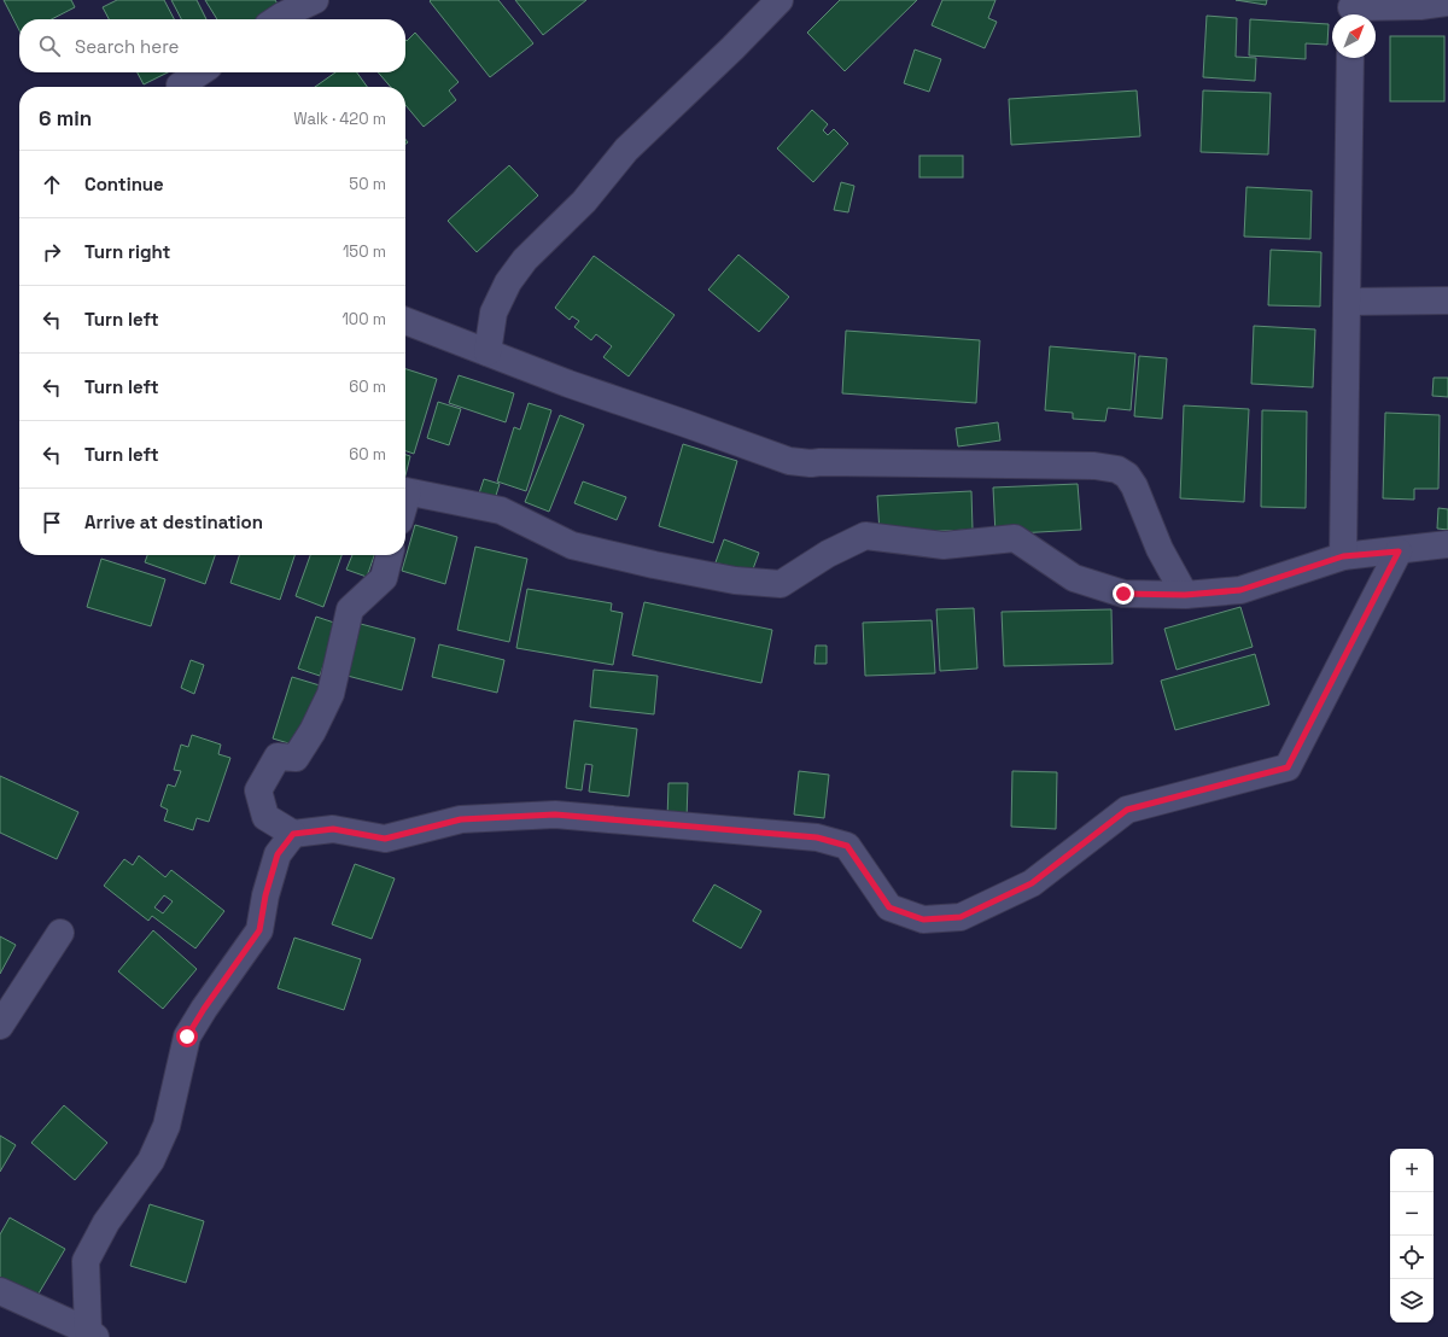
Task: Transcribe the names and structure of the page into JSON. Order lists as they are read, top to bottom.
{
  "north": "top right",
  "page": {
    "search": "Search here",
    "heading": ["6 min", "Walk · 420 m"],
    "list": [
      ["Continue", "50 m"],
      ["Turn right", "150 m"],
      ["Turn left", "100 m"],
      ["Turn left", "60 m"],
      ["Turn left", "60 m"],
      "Arrive at destination"
    ],
    "map_buttons": ["+", "−"]
  }
}
